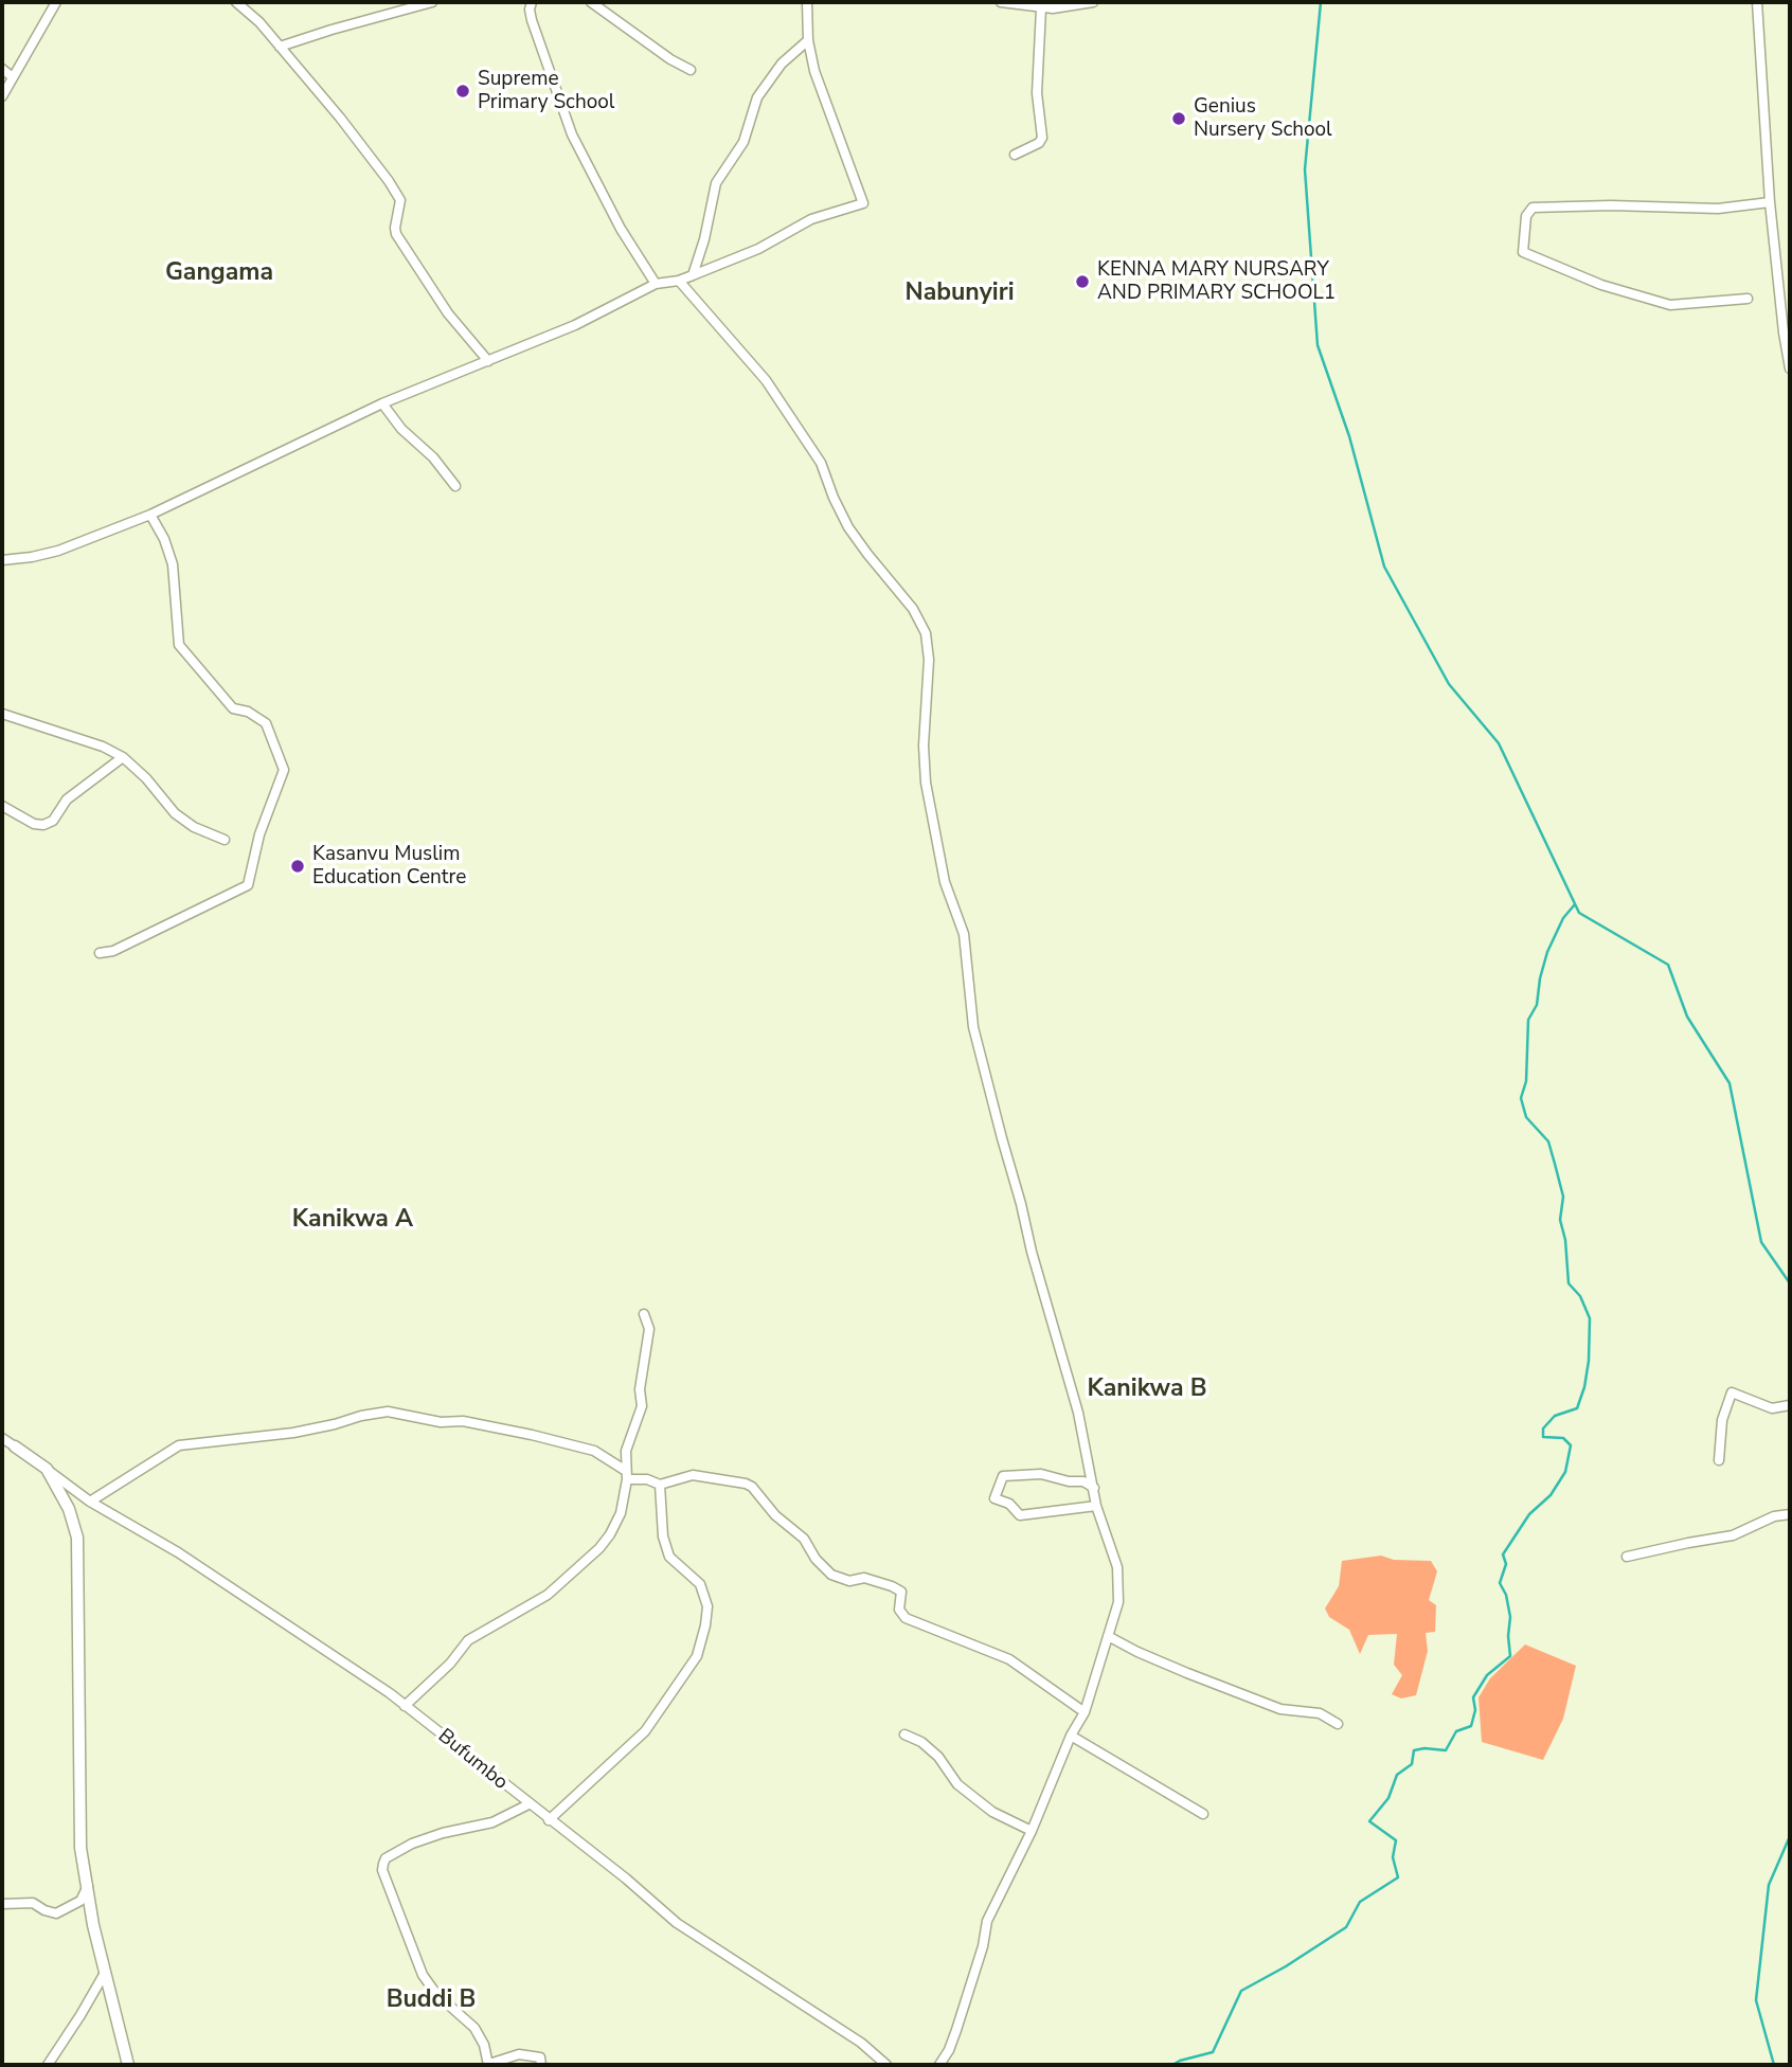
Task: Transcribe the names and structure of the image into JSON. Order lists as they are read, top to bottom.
{
  "streets": {
    "street": ["Bufumbo"]
  },
  "districts": [
    "Gangama",
    "Nabunyiri",
    "Kanikwa A",
    "Kanikwa B",
    "Buddi B"
  ],
  "places": [
    "Supreme Primary School",
    "Genius Nursery School",
    "KENNA MARY NURSARY AND PRIMARY SCHOOL1",
    "Kasanvu Muslim Education Centre"
  ]
}
